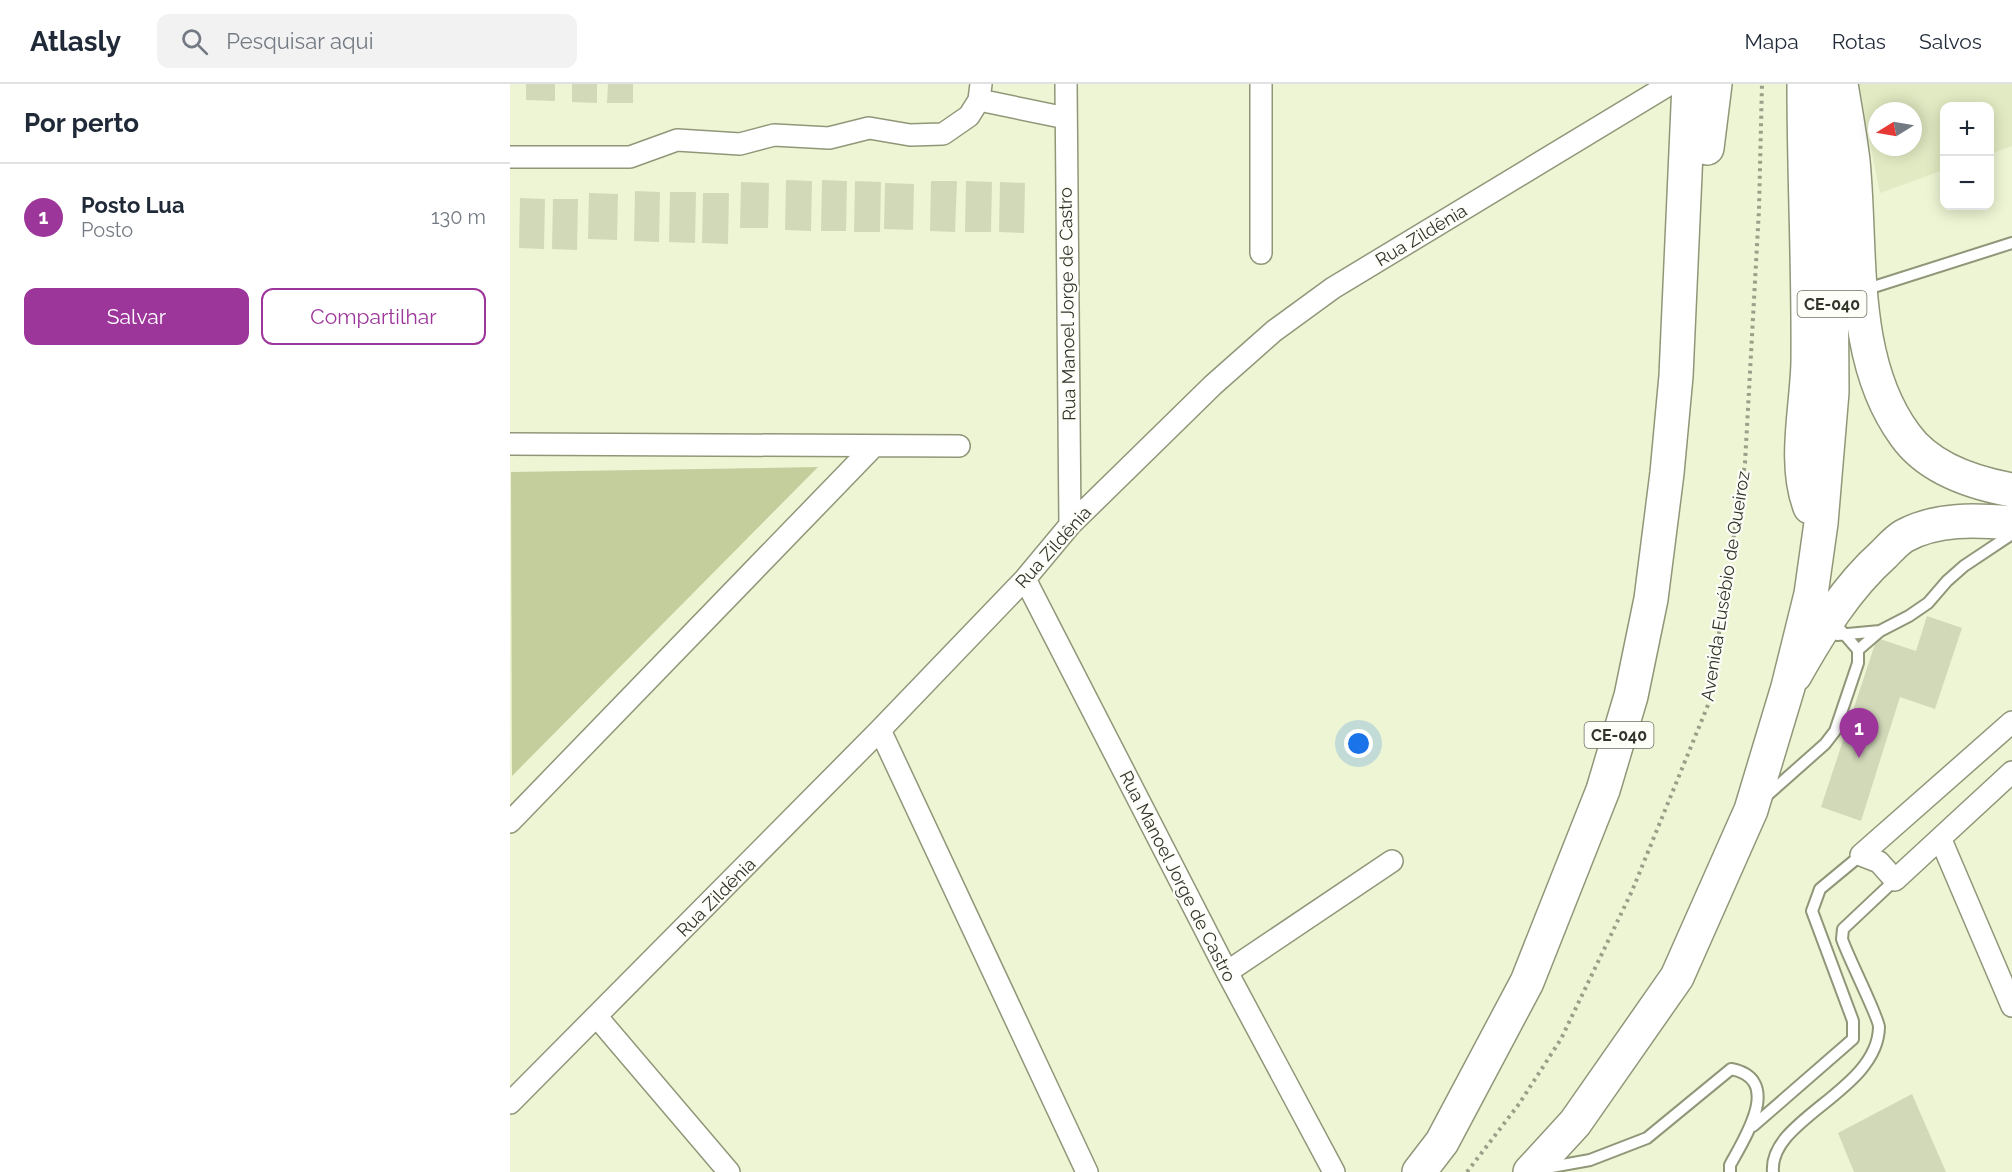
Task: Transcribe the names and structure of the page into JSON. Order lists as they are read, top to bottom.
{
  "streets": {
    "main road": ["CE-040"],
    "street": ["Rua Zildênia", "Rua Manoel Jorge de Castro"],
    "path": ["Avenida Eusébio de Queiroz"]
  },
  "crossings": [
    ["Rua Zildênia", "Rua Manoel Jorge de Castro"]
  ],
  "north": "left",
  "page": {
    "header": "Atlasly",
    "search": "Pesquisar aqui",
    "nav": ["Mapa", "Rotas", "Salvos"],
    "heading": "Por perto",
    "map_buttons": ["+", "−"],
    "list": [
      {
        "mark": "1",
        "name": "Posto Lua",
        "note": "Posto",
        "value": "130 m"
      }
    ],
    "buttons": ["Salvar", "Compartilhar"],
    "pins": "1"
  }
}
